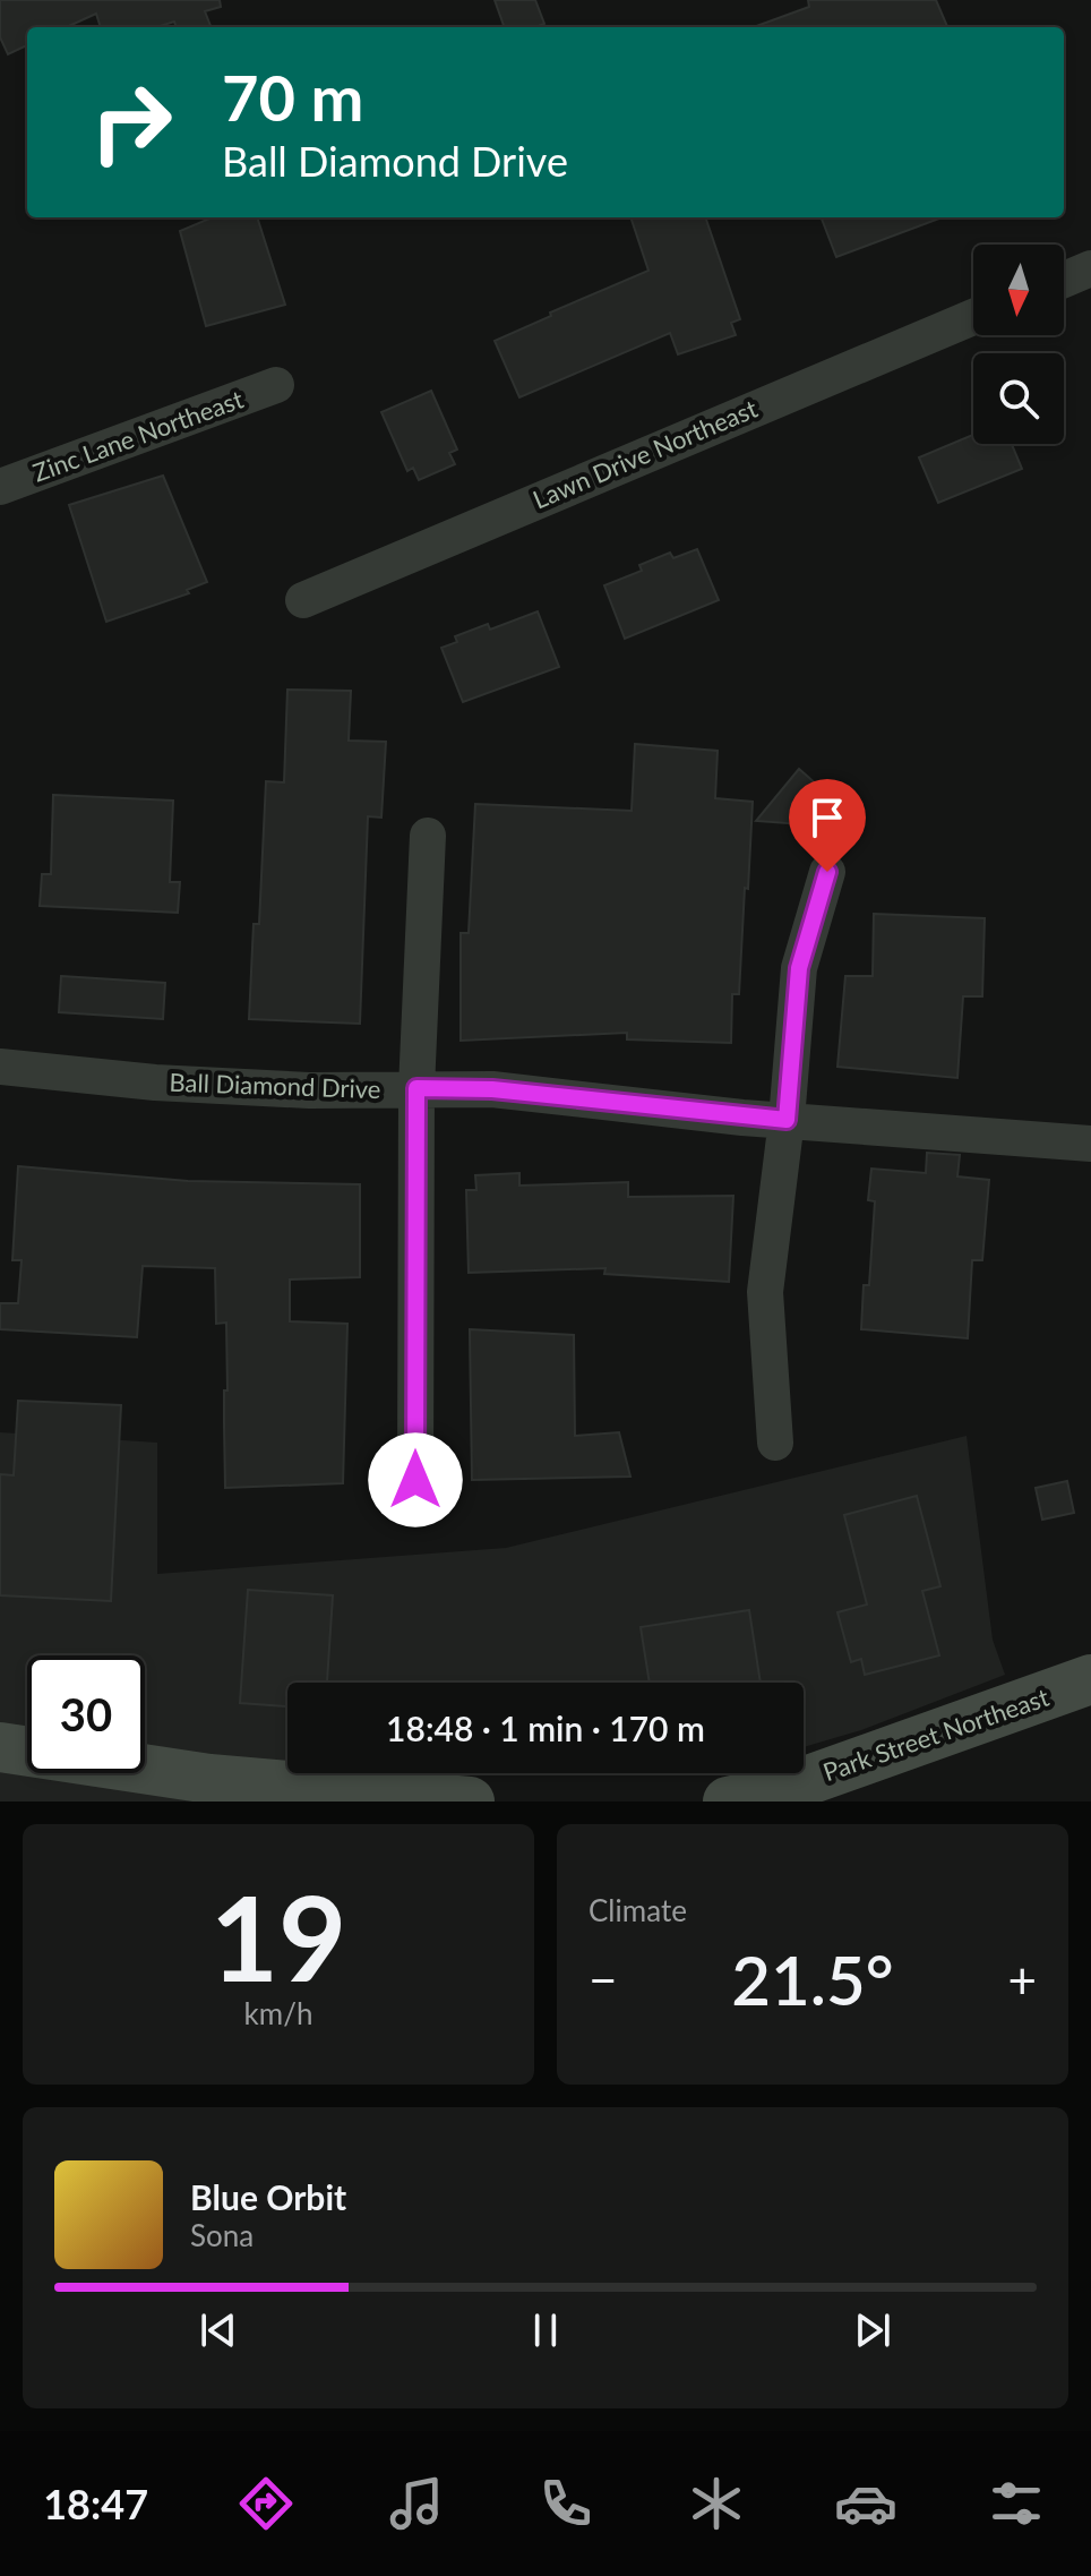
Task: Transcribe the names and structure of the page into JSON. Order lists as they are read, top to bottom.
{
  "streets": {
    "street": [
      "Zinc Lane Northeast",
      "Lawn Drive Northeast",
      "Ball Diamond Drive",
      "Park Street Northeast"
    ]
  },
  "north": "bottom",
  "page": {
    "turn": ["70 m", "Ball Diamond Drive"],
    "limit": "30",
    "trip": "18:48 · 1 min · 170 m",
    "tile": [
      ["19", "km/h"],
      "Climate"
    ],
    "heat": ["−", "21.5°", "+"],
    "song": ["Blue Orbit", "Sona"],
    "tabs": "18:47"
  }
}
